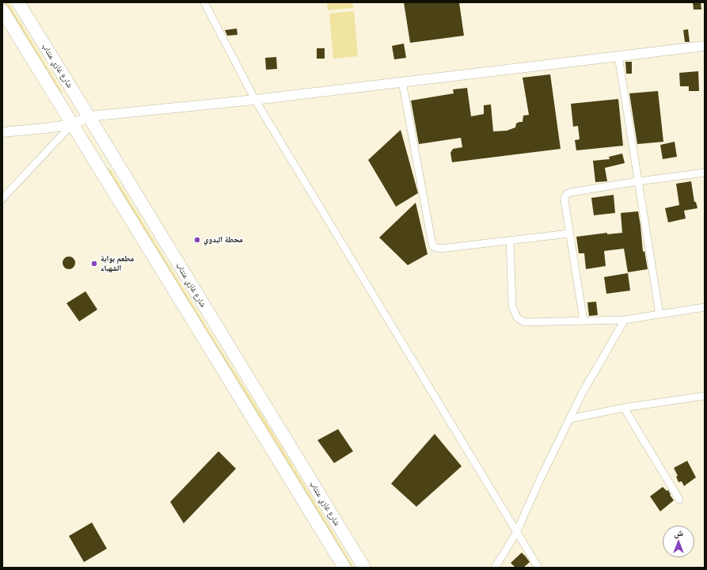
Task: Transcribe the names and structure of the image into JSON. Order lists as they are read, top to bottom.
{
  "streets": {
    "highway": ["شارع غازي عنتاب"]
  },
  "places": ["محطة البدوي", "مطعم بوابة الشهباء"],
  "north": "top"
}
